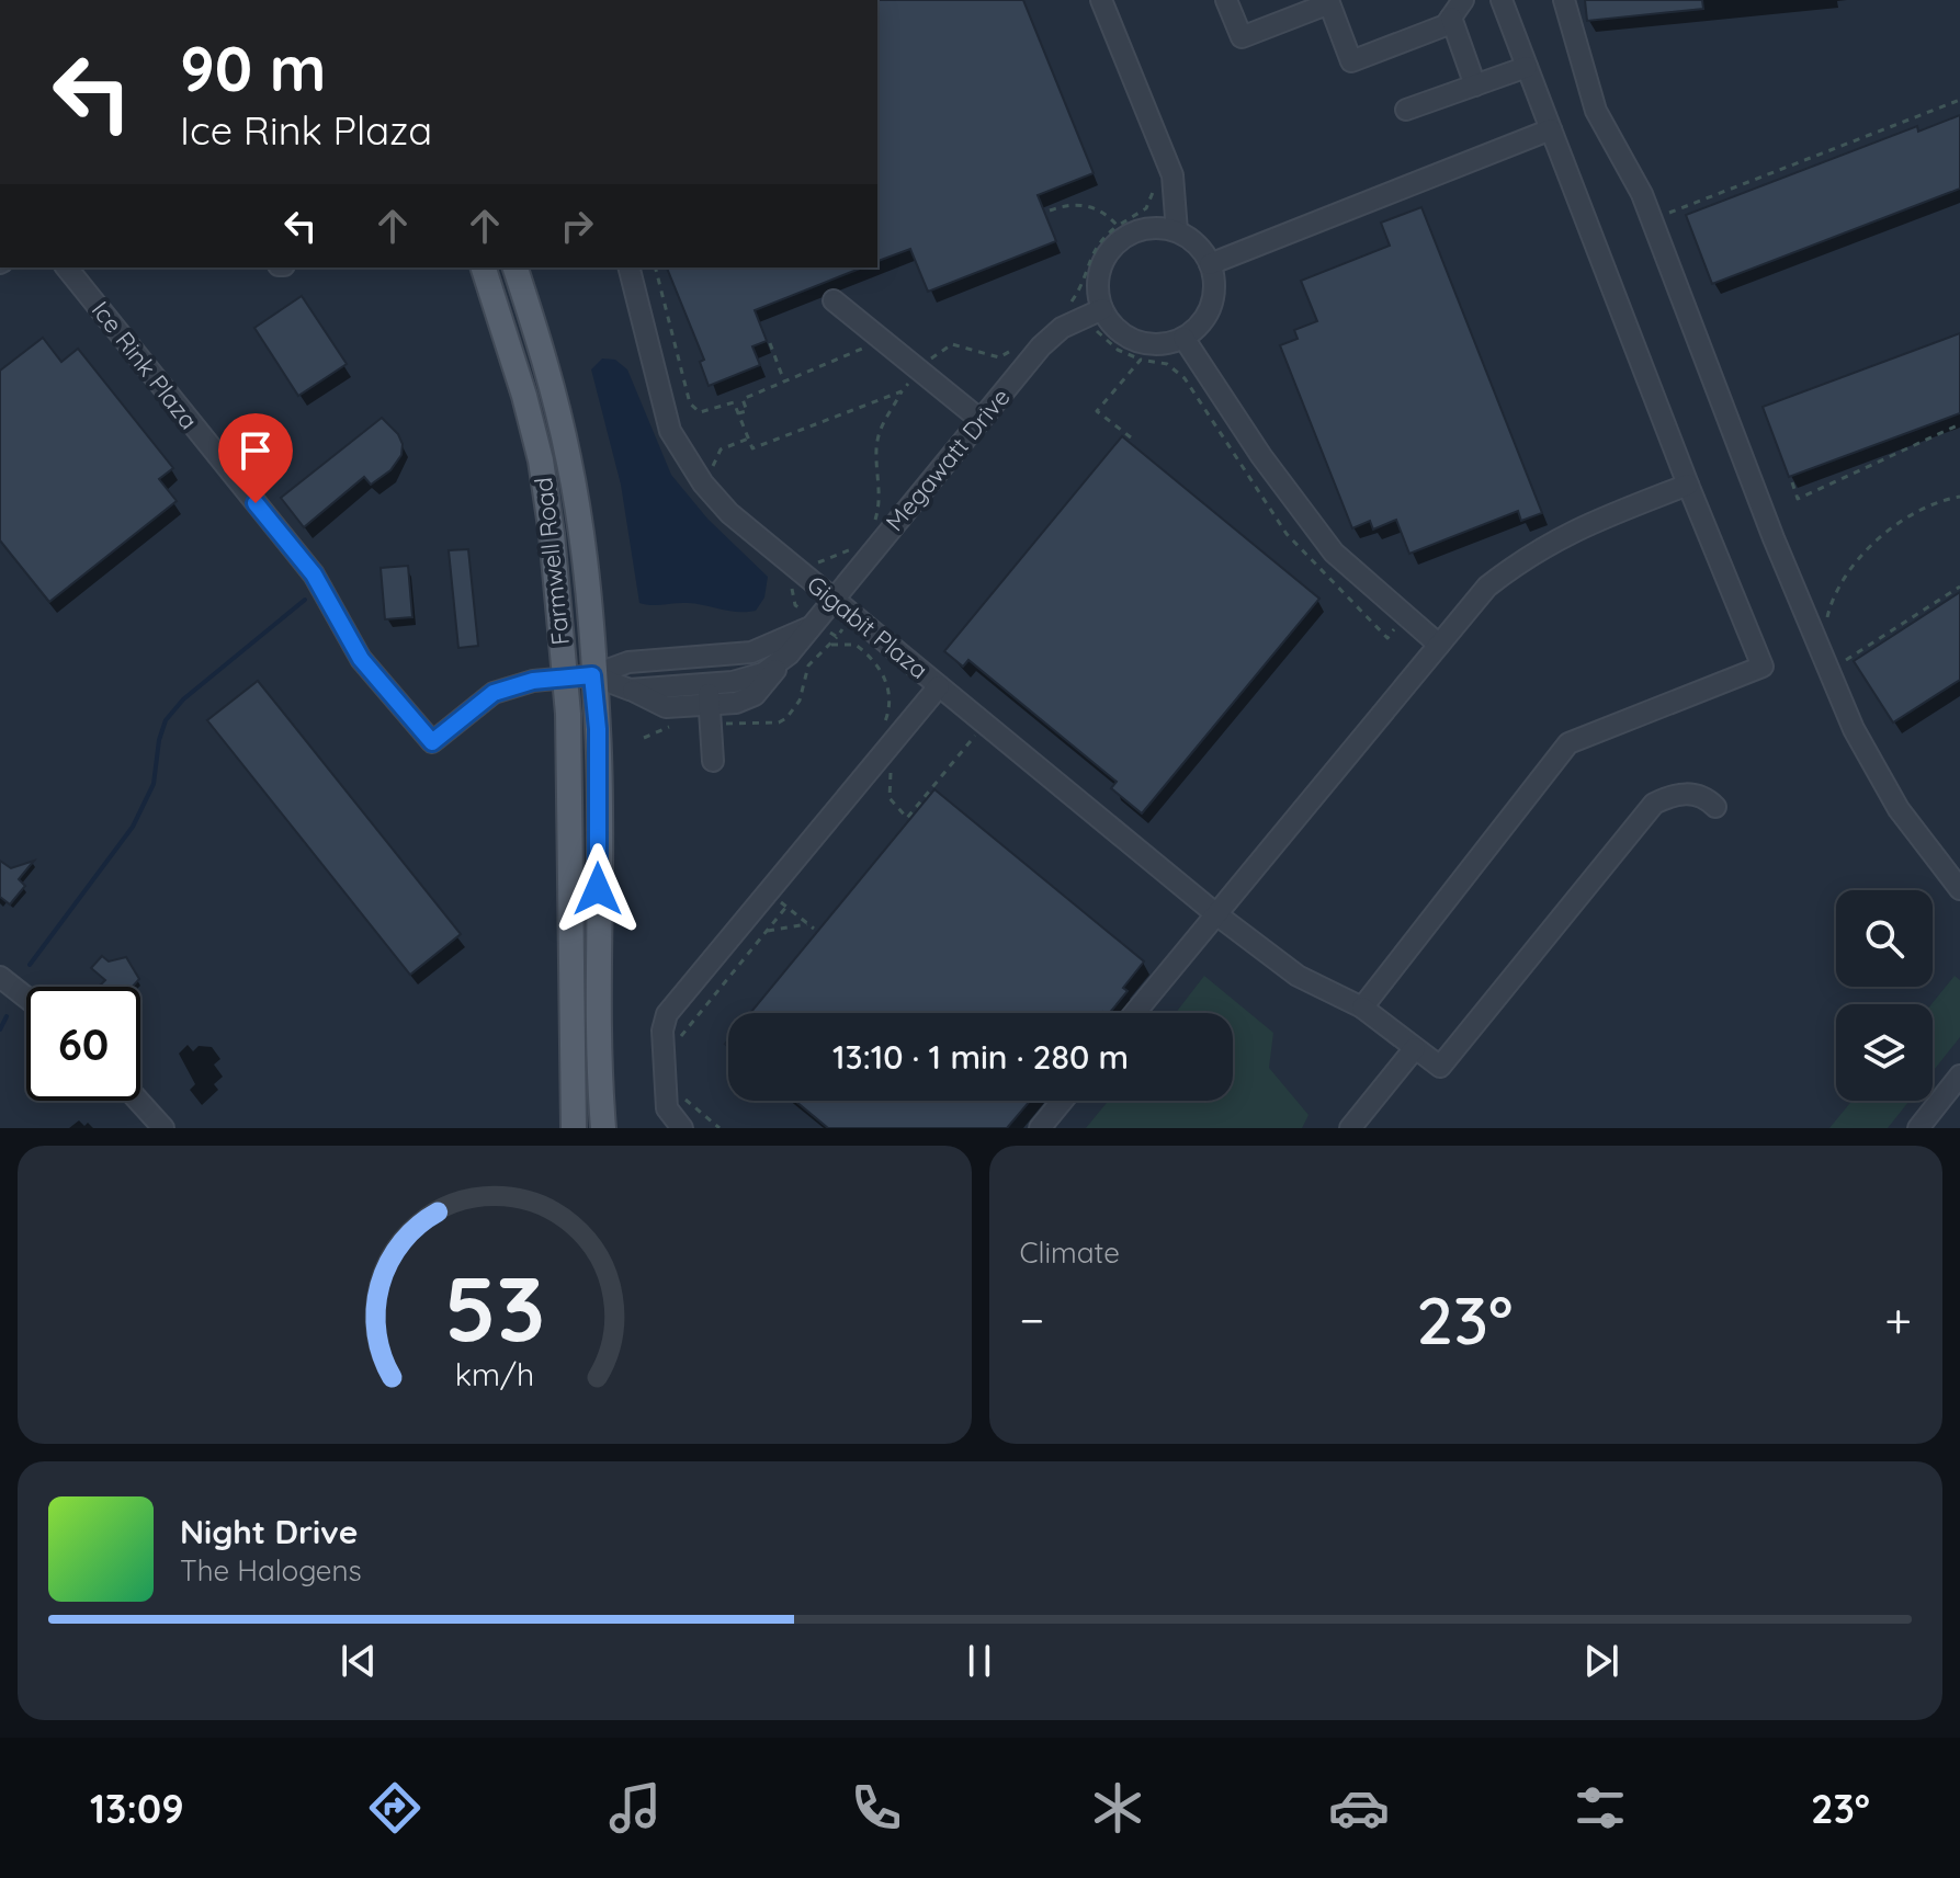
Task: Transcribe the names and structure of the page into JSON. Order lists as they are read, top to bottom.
{
  "streets": {
    "main road": ["Farmwell Road"],
    "street": ["Ice Rink Plaza", "Megawatt Drive", "Gigabit Plaza"]
  },
  "crossings": [
    ["Ice Rink Plaza", "Megawatt Drive"],
    ["Ice Rink Plaza", "Farmwell Road"],
    ["Megawatt Drive", "Farmwell Road"],
    ["Megawatt Drive", "Gigabit Plaza"]
  ],
  "page": {
    "turn": ["90 m", "Ice Rink Plaza"],
    "limit": "60",
    "trip": "13:10 · 1 min · 280 m",
    "tile": "Climate",
    "heat": ["−", "23°", "+"],
    "song": ["Night Drive", "The Halogens"],
    "tabs": ["13:09", "23°"],
    "gauge": ["53", "km/h"]
  }
}
